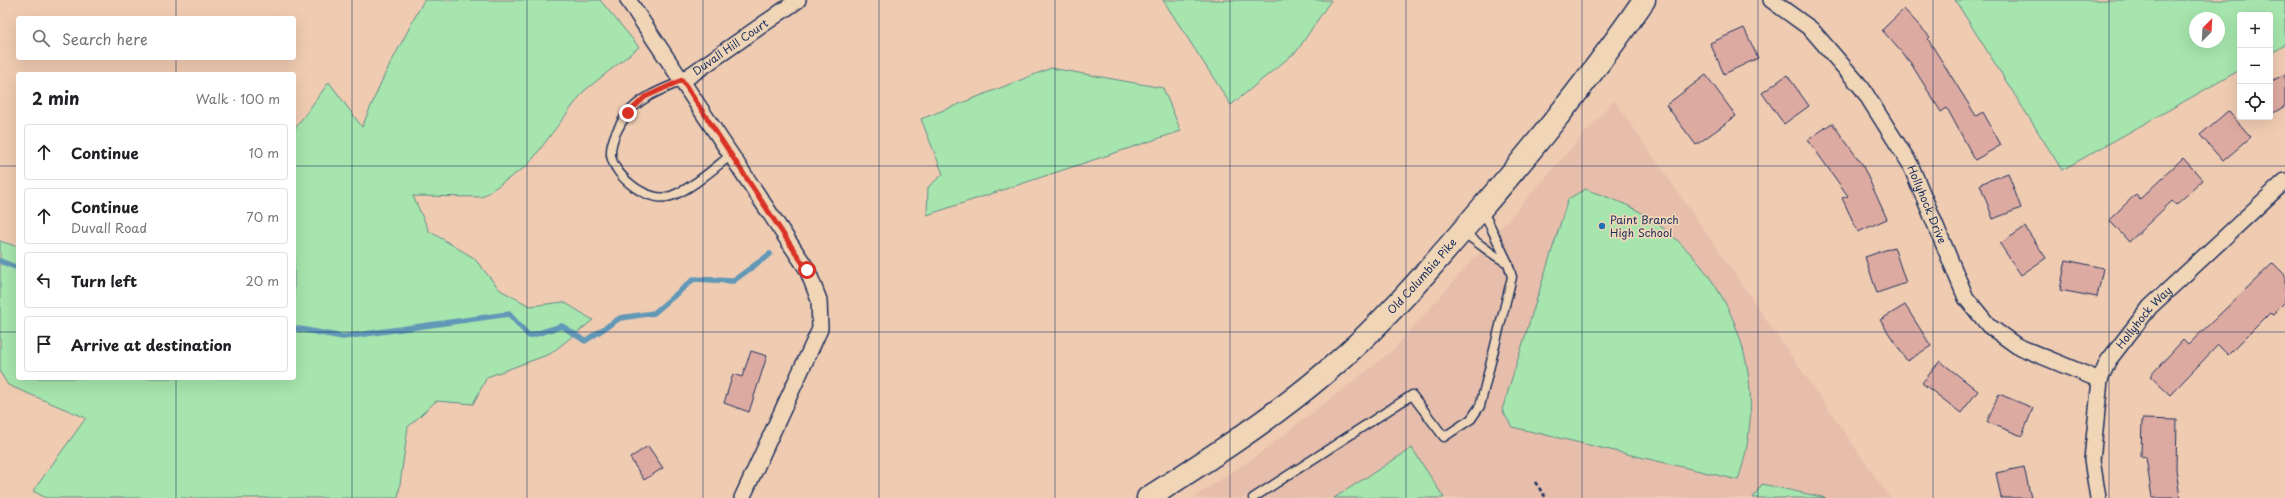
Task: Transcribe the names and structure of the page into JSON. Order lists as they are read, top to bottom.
{
  "streets": {
    "main road": ["Old Columbia Pike"],
    "street": ["Duvall Hill Court", "Hollyhock Drive", "Hollyhock Way"]
  },
  "crossings": [
    ["Hollyhock Drive", "Hollyhock Way"]
  ],
  "places": ["Paint Branch High School"],
  "north": "top right",
  "page": {
    "map_buttons": ["+", "−"],
    "search": "Search here",
    "heading": ["2 min", "Walk · 100 m"],
    "list": [
      ["Continue", "10 m"],
      ["Continue", "Duvall Road", "70 m"],
      ["Turn left", "20 m"],
      "Arrive at destination"
    ]
  }
}
